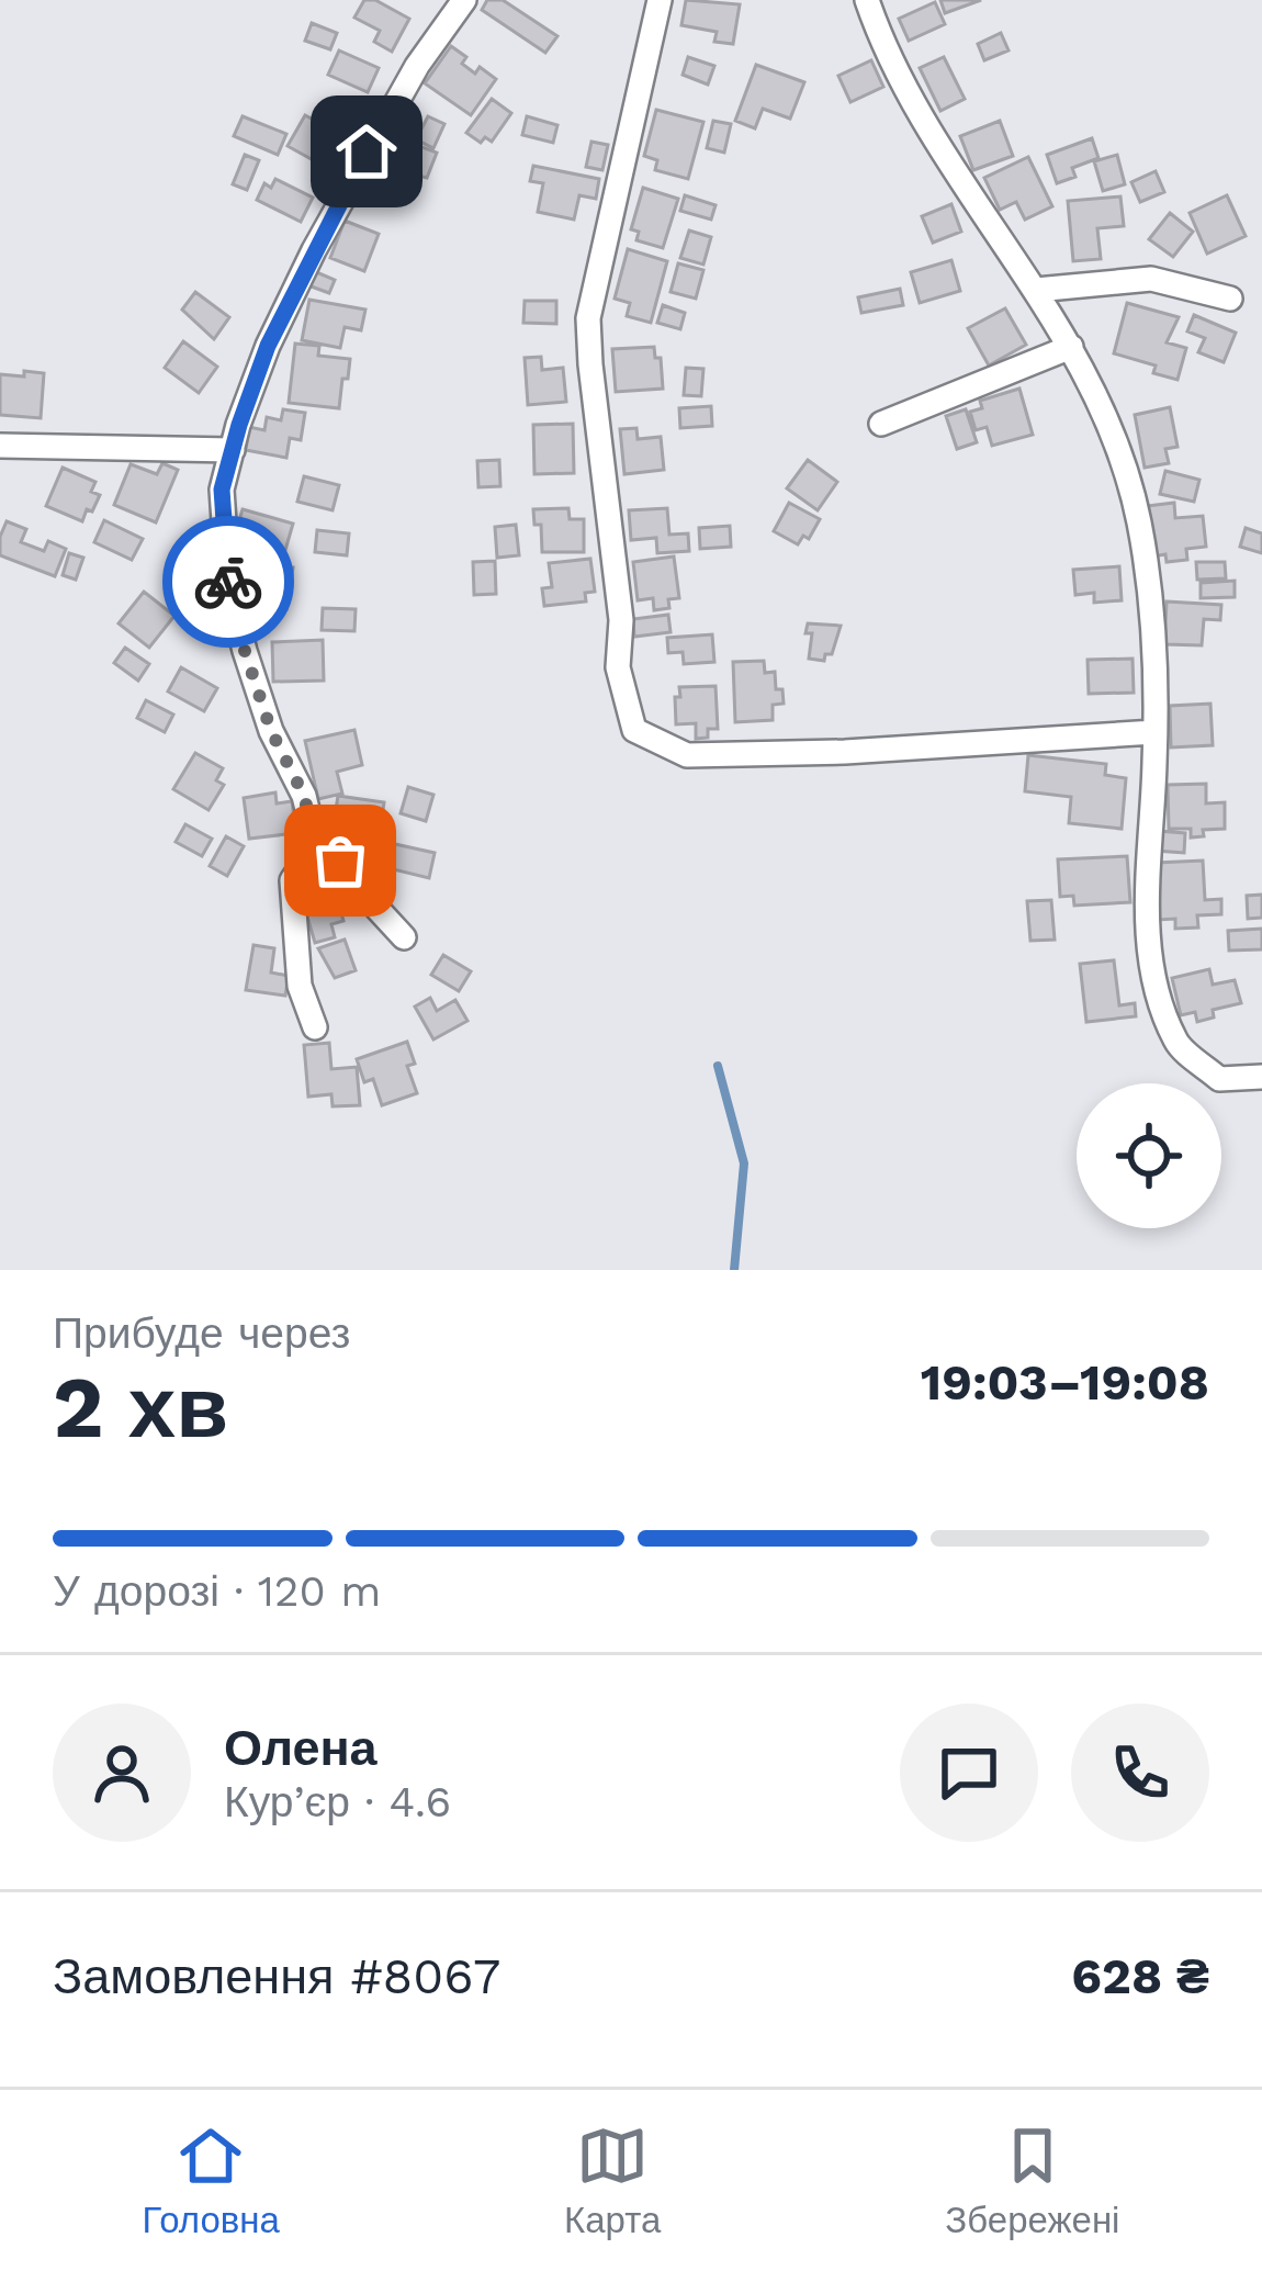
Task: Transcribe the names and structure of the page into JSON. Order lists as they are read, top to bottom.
{
  "page": {
    "heading": ["2 хв", "Прибуде через", "19:03–19:08"],
    "panel": [
      "Олена",
      "Кур’єр · 4.6",
      "Замовлення #8067",
      "628 ₴"
    ],
    "bar": "У дорозі · 120 m",
    "tabs": ["Головна", "Карта", "Збережені"]
  }
}
